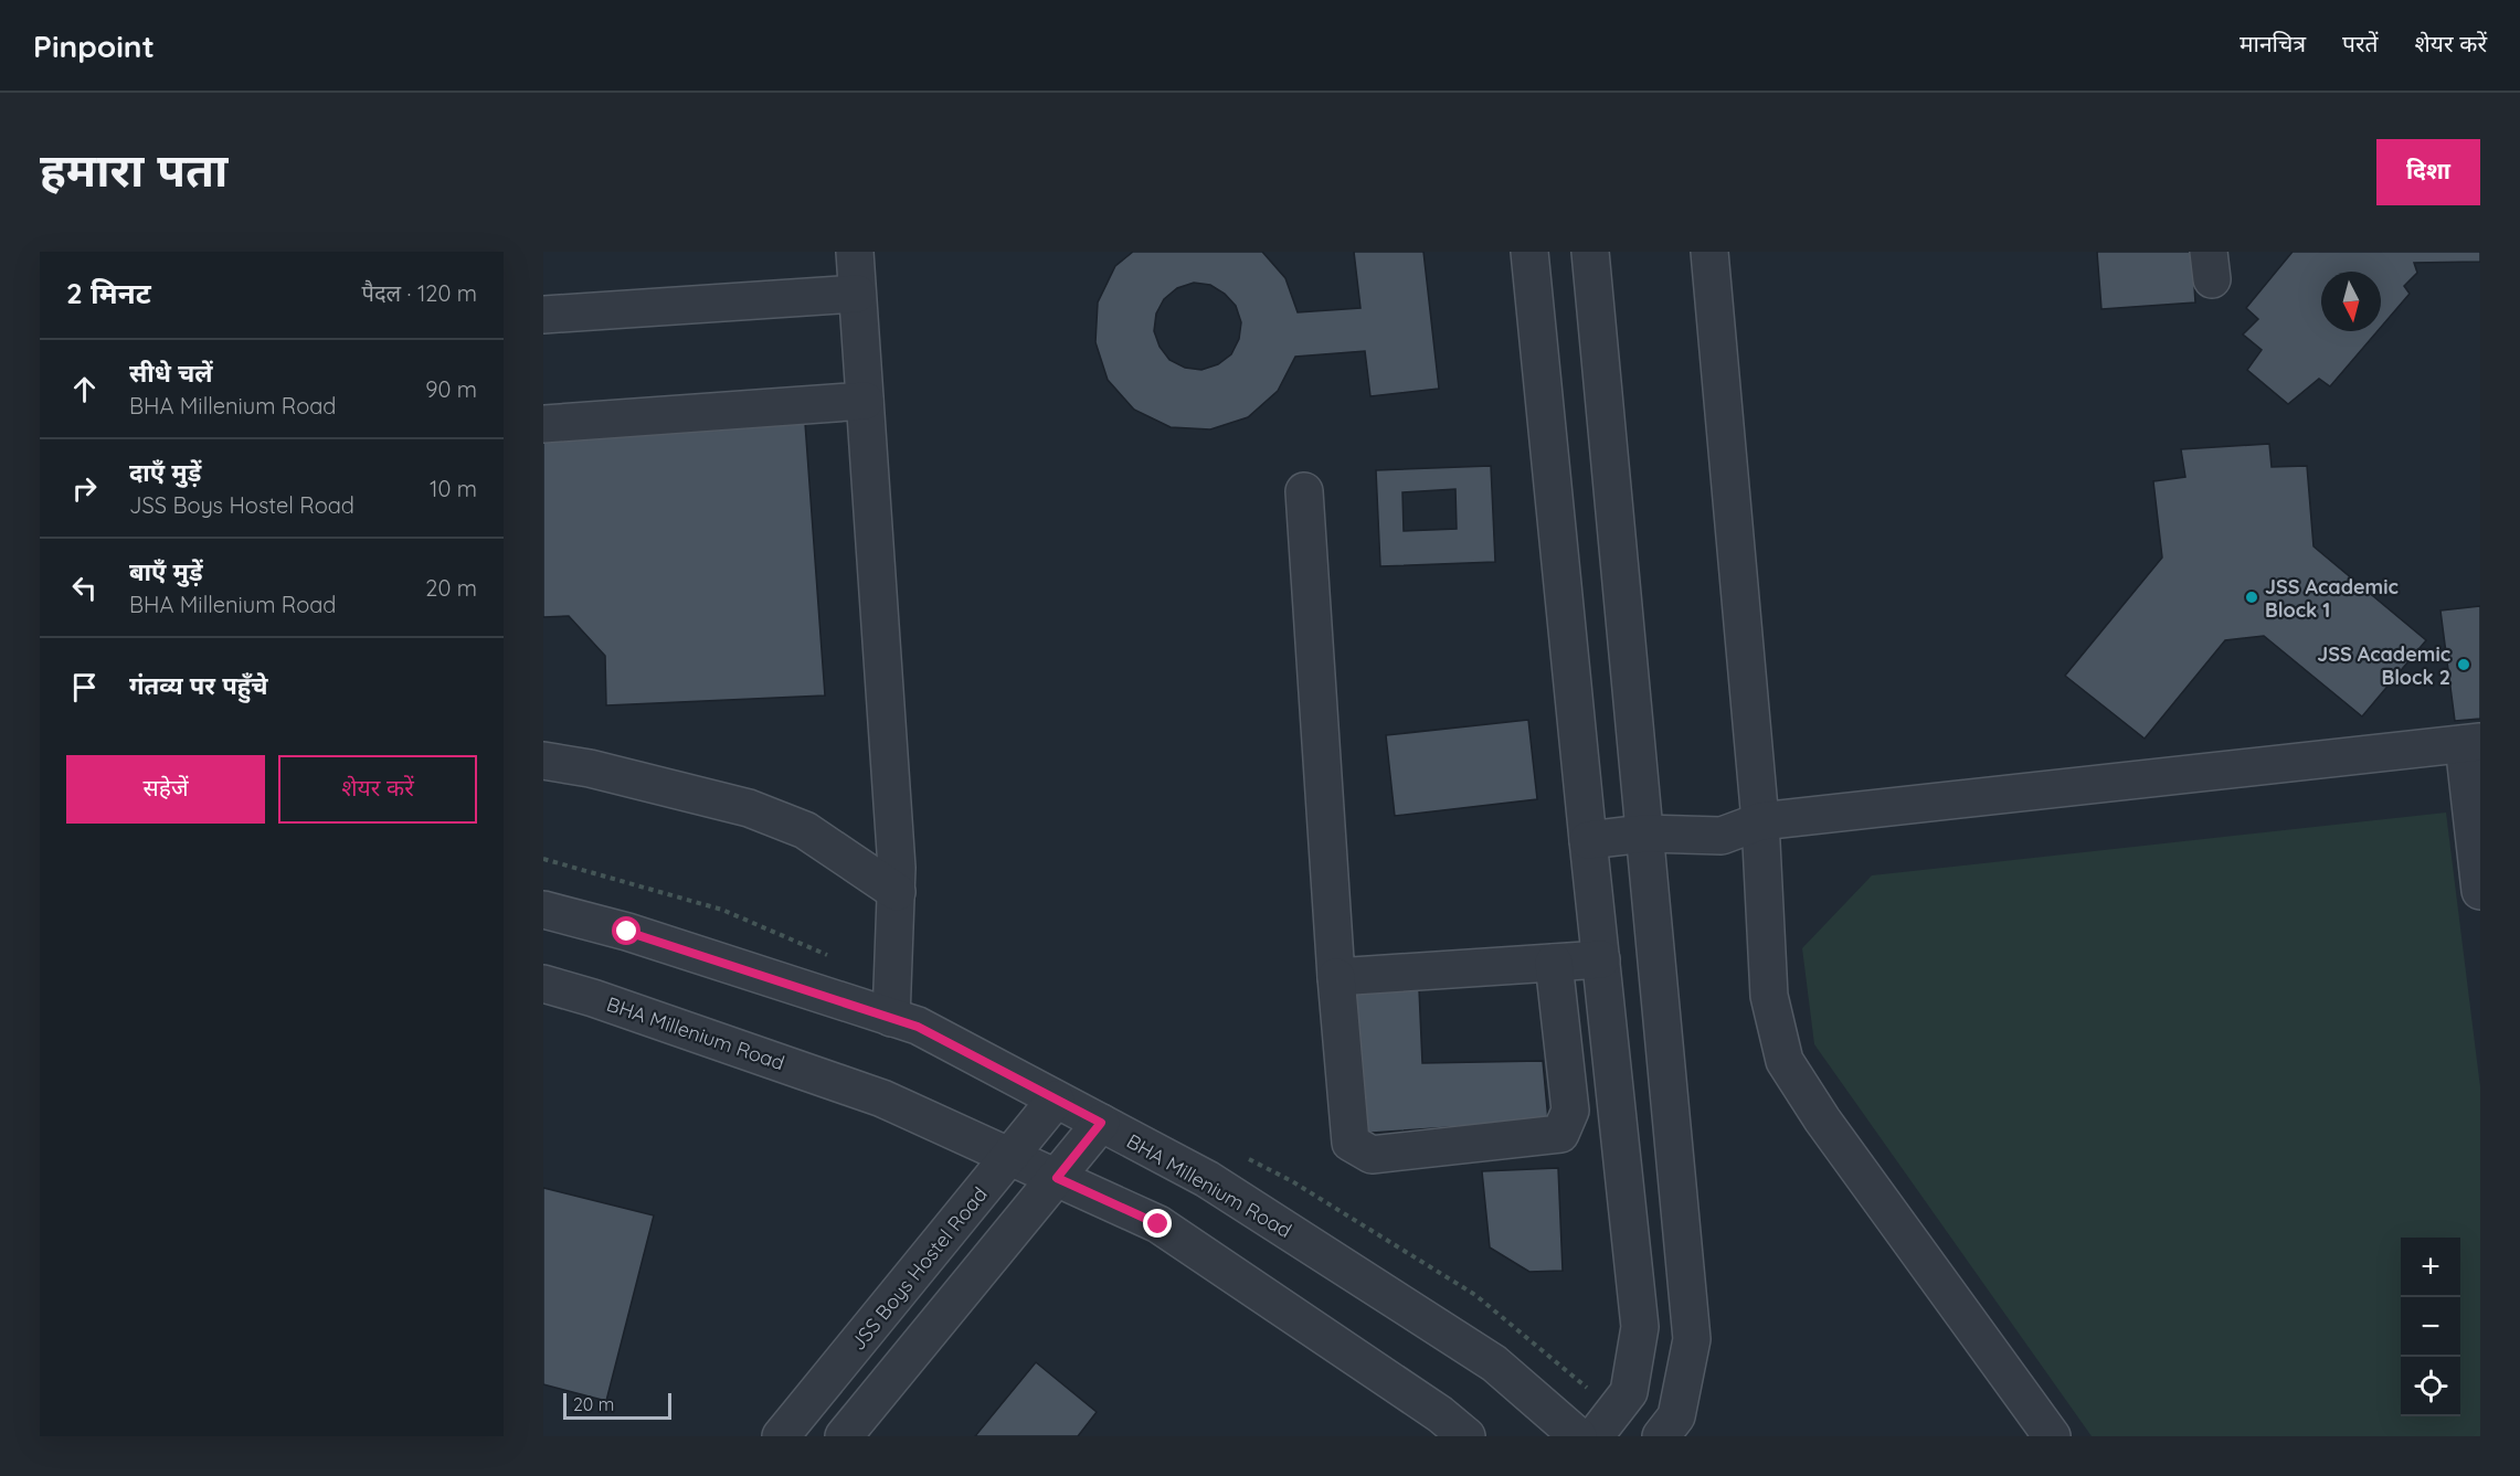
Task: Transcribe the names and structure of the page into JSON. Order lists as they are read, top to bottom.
{
  "streets": {
    "street": ["BHA Millenium Road", "JSS Boys Hostel Road"]
  },
  "crossings": [
    ["BHA Millenium Road", "JSS Boys Hostel Road"]
  ],
  "places": ["JSS Academic Block 1", "JSS Academic Block 2"],
  "scale_bar": "20 m",
  "north": "bottom",
  "page": {
    "header": "Pinpoint",
    "nav": ["मानचित्र", "परतें", "शेयर करें"],
    "buttons": [
      "दिशा",
      ["सहेजें", "शेयर करें"]
    ],
    "title": "हमारा पता",
    "heading": ["2 मिनट", "पैदल · 120 m"],
    "list": [
      ["सीधे चलें", "BHA Millenium Road", "90 m"],
      ["दाएँ मुड़ें", "JSS Boys Hostel Road", "10 m"],
      ["बाएँ मुड़ें", "BHA Millenium Road", "20 m"],
      "गंतव्य पर पहुँचे"
    ],
    "map_buttons": ["+", "−"],
    "scale": "20 m"
  }
}
